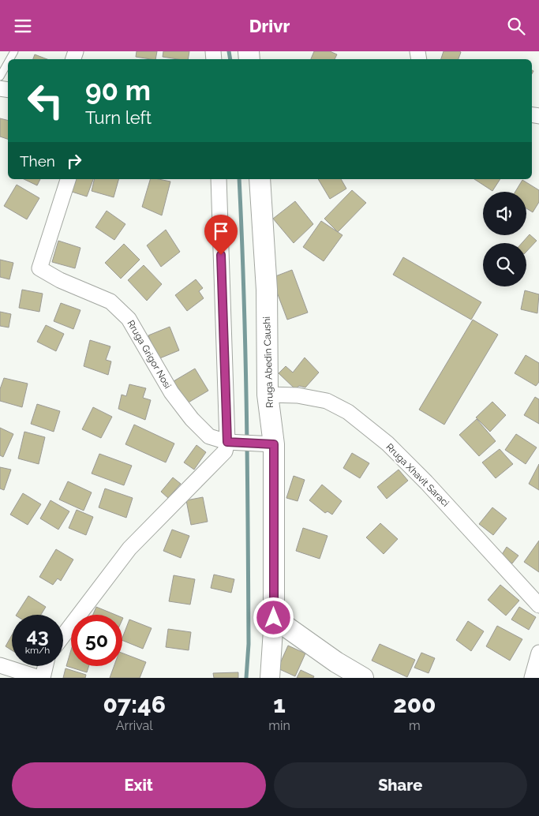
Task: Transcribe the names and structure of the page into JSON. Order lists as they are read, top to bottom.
{
  "streets": {
    "main road": ["Rruga Abedin Caushi"],
    "street": ["Rruga Grigor Nosi", "Rruga Xhavit Saraci"]
  },
  "crossings": [
    ["Rruga Abedin Caushi", "Rruga Xhavit Saraci"]
  ],
  "page": {
    "header": "Drivr",
    "turn": ["90 m", "Turn left"],
    "then": "Then",
    "speed": "43 km/h",
    "limit": "50",
    "eta": [
      "07:46",
      "Arrival",
      "1",
      "min",
      "200",
      "m"
    ],
    "buttons": ["Exit", "Share"]
  }
}
